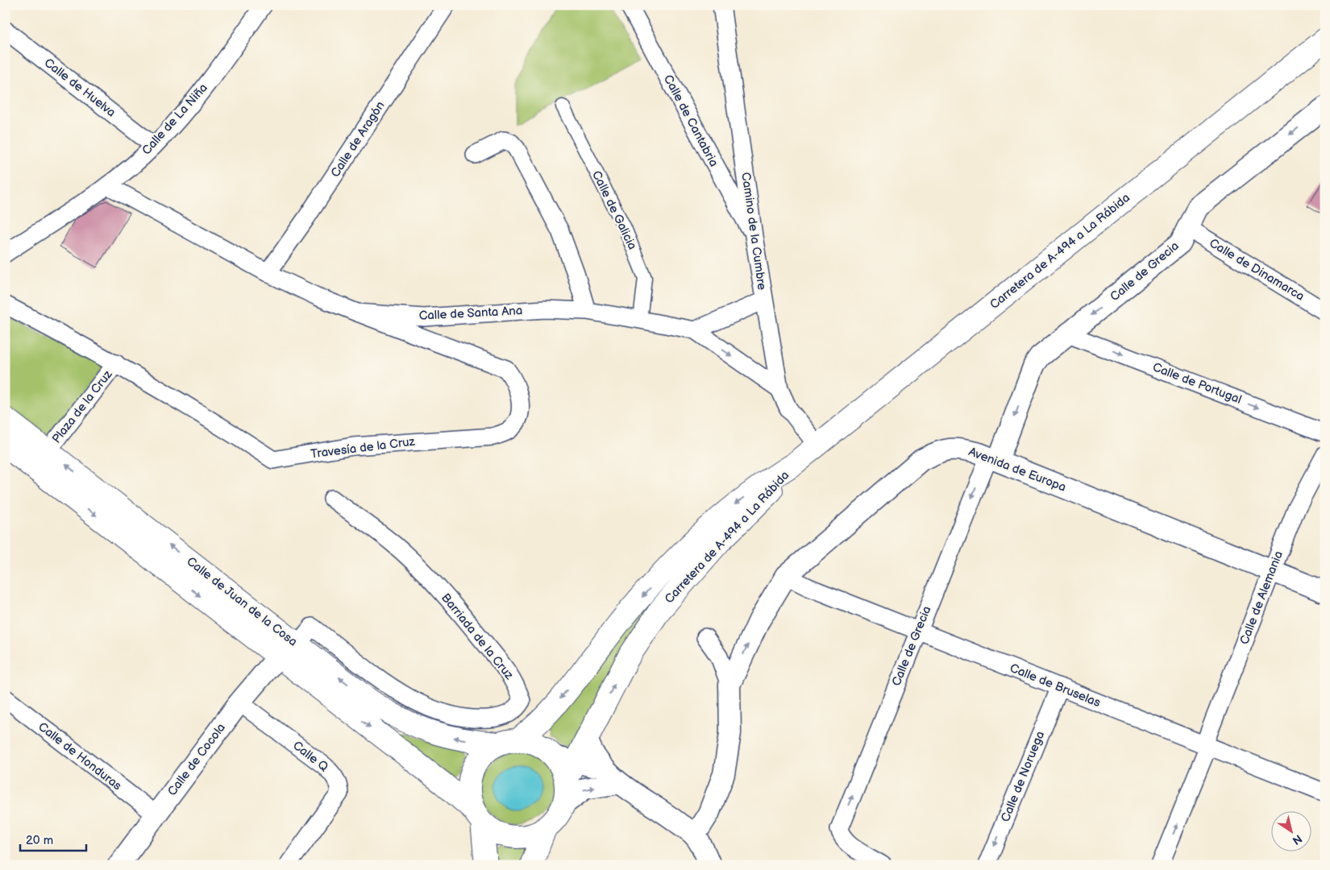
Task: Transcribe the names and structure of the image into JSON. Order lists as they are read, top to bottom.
{
  "streets": {
    "main road": ["Carretera de A-494 a La Rábida", "Calle de Juan de la Cosa"],
    "street": [
      "Calle de Huelva",
      "Calle de La Niña",
      "Calle de Cantabria",
      "Calle de Aragón",
      "Calle de Galicia",
      "Camino de la Cumbre",
      "Calle de Dinamarca",
      "Calle de Grecia",
      "Calle de Santa Ana",
      "Calle de Portugal",
      "Plaza de la Cruz",
      "Travesía de la Cruz",
      "Avenida de Europa",
      "Calle de Alemania",
      "Barriada de la Cruz",
      "Calle de Bruselas",
      "Calle de Honduras",
      "Calle Q",
      "Calle de Cocola",
      "Calle de Noruega"
    ]
  },
  "crossings": [
    ["Calle de Huelva", "Calle de La Niña"],
    ["Calle de La Niña", "Calle de Santa Ana"],
    ["Calle de Cantabria", "Camino de la Cumbre"],
    ["Calle de Aragón", "Calle de Santa Ana"],
    ["Calle de Galicia", "Calle de Santa Ana"],
    ["Camino de la Cumbre", "Carretera de A-494 a La Rábida"],
    ["Camino de la Cumbre", "Calle de Santa Ana"],
    ["Carretera de A-494 a La Rábida", "Calle de Juan de la Cosa"],
    ["Calle de Dinamarca", "Calle de Grecia"],
    ["Calle de Grecia", "Calle de Portugal"],
    ["Calle de Grecia", "Avenida de Europa"],
    ["Calle de Grecia", "Calle de Bruselas"],
    ["Calle de Santa Ana", "Travesía de la Cruz"],
    ["Plaza de la Cruz", "Travesía de la Cruz"],
    ["Plaza de la Cruz", "Calle de Juan de la Cosa"],
    ["Avenida de Europa", "Calle de Alemania"],
    ["Avenida de Europa", "Calle de Bruselas"],
    ["Calle de Alemania", "Calle de Bruselas"],
    ["Calle de Juan de la Cosa", "Barriada de la Cruz"],
    ["Calle de Juan de la Cosa", "Calle de Cocola"],
    ["Calle de Bruselas", "Calle de Noruega"],
    ["Calle de Honduras", "Calle de Cocola"],
    ["Calle Q", "Calle de Cocola"]
  ],
  "one_way": ["Calle de Portugal", "Calle de Noruega"],
  "scale_bar": "20 m",
  "north": "bottom right"
}
